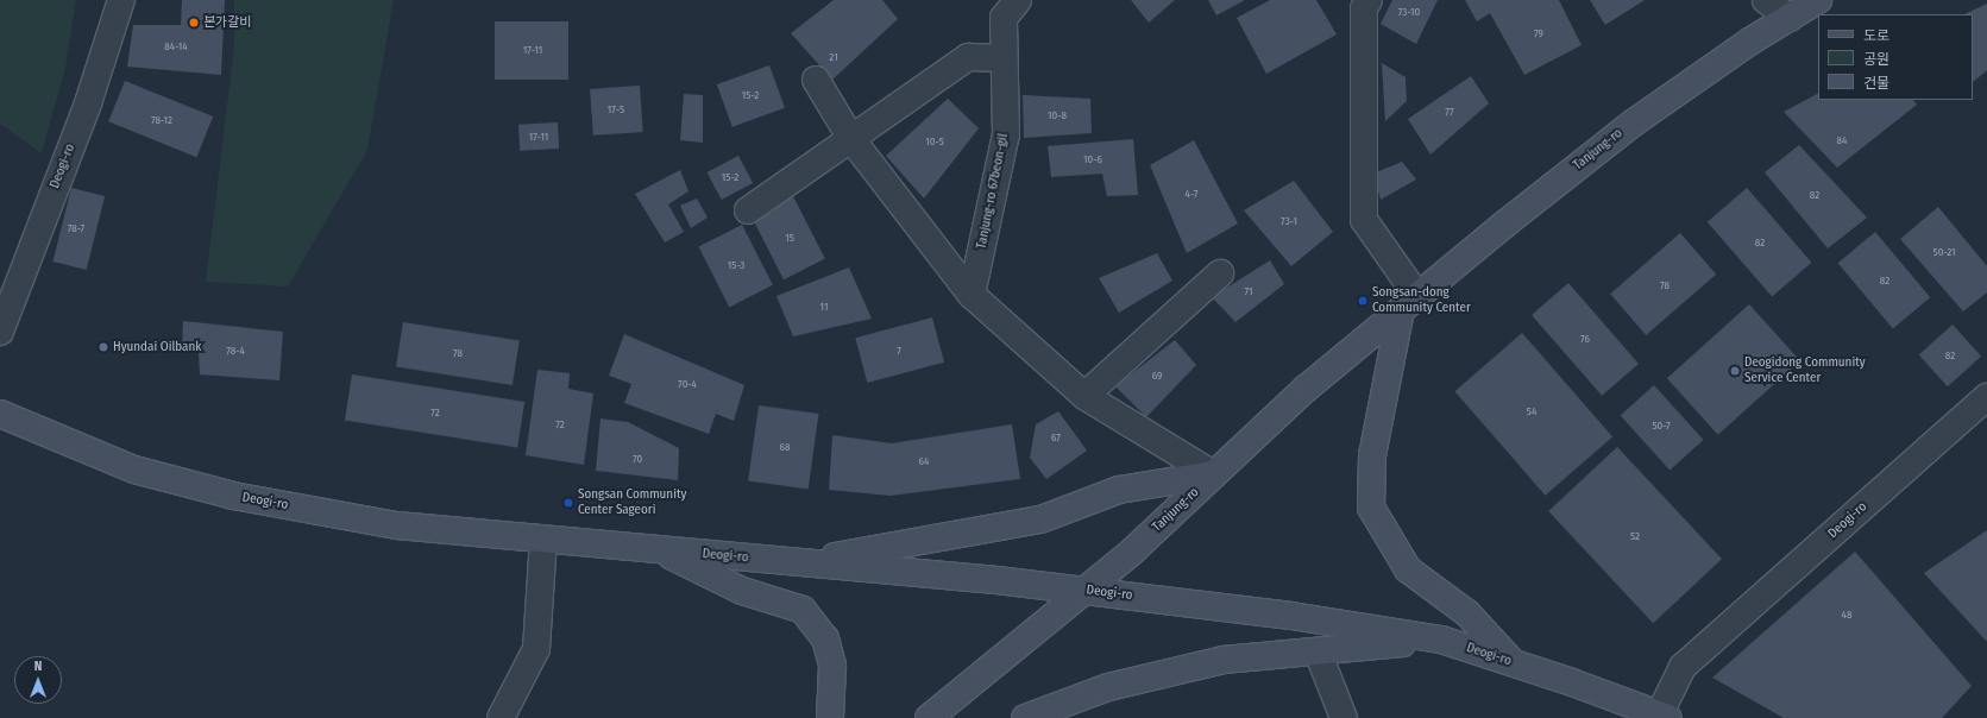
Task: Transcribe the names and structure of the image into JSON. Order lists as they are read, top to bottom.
{
  "streets": {
    "main road": ["Tanjung-ro", "Deogi-ro"],
    "street": ["Tanjung-ro 67beon-gil"]
  },
  "crossings": [
    ["Tanjung-ro", "Deogi-ro"]
  ],
  "places": [
    "본가갈비",
    "Songsan-dong Community Center",
    "Hyundai Oilbank",
    "Deogidong Community Service Center",
    "Songsan Community Center Sageori"
  ],
  "house_numbers": [
    "73-10",
    "79",
    "84-14",
    "17-11",
    "21",
    "15-2",
    "17-5",
    "77",
    "10-8",
    "78-12",
    "17-11",
    "84",
    "10-5",
    "10-6",
    "15-2",
    "4-7",
    "82",
    "73-1",
    "78-7",
    "15",
    "82",
    "50-21",
    "15-3",
    "82",
    "78",
    "71",
    "11",
    "76",
    "78-4",
    "7",
    "78",
    "82",
    "69",
    "70-4",
    "54",
    "72",
    "72",
    "50-7",
    "67",
    "68",
    "70",
    "64",
    "52",
    "48"
  ],
  "legend": ["도로", "공원", "건물"],
  "north": "top"
}
